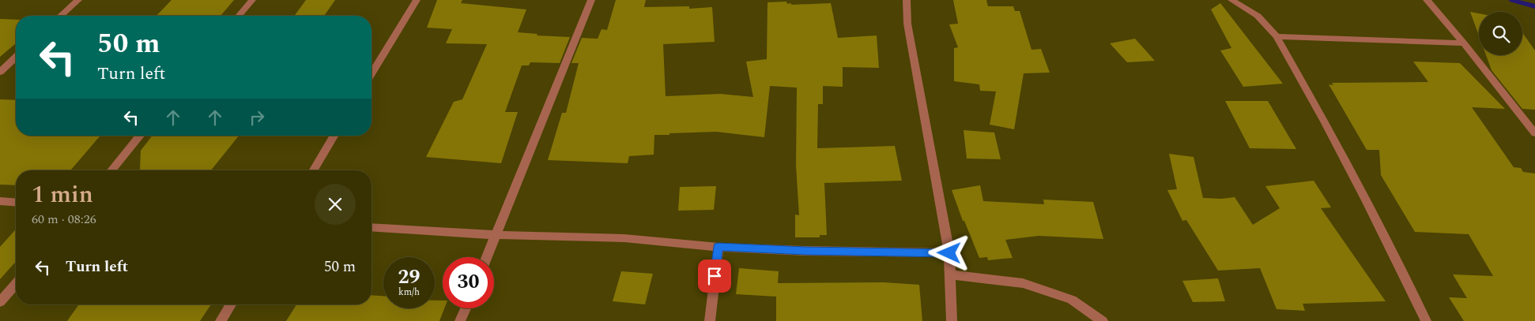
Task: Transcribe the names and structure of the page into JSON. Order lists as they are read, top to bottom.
{
  "page": {
    "turn": ["50 m", "Turn left"],
    "heading": ["1 min", "60 m · 08:26"],
    "list": [
      {
        "name": "Turn left",
        "value": "50 m"
      }
    ],
    "speed": "29 km/h",
    "limit": "30"
  }
}
